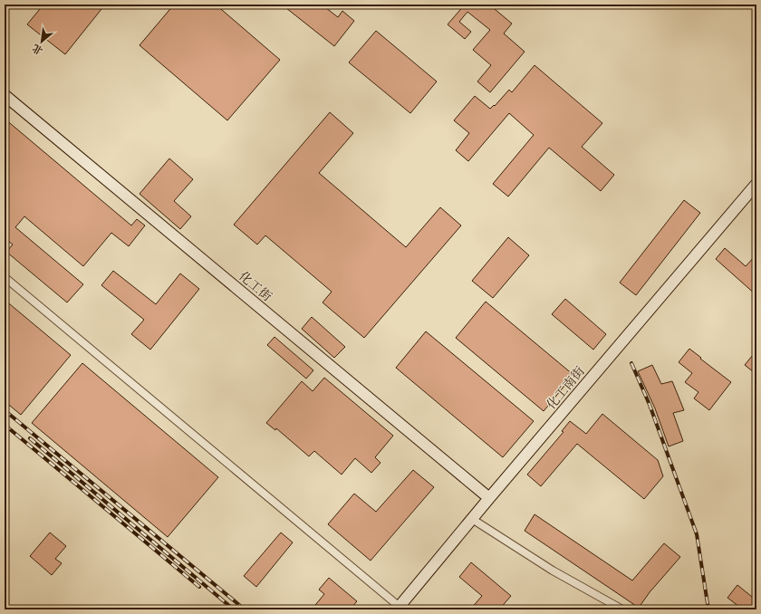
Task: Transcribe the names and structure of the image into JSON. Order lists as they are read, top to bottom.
{
  "streets": {
    "street": ["化工街", "化工南街"]
  },
  "crossings": [
    ["化工街", "化工南街"]
  ],
  "north": "bottom left"
}
